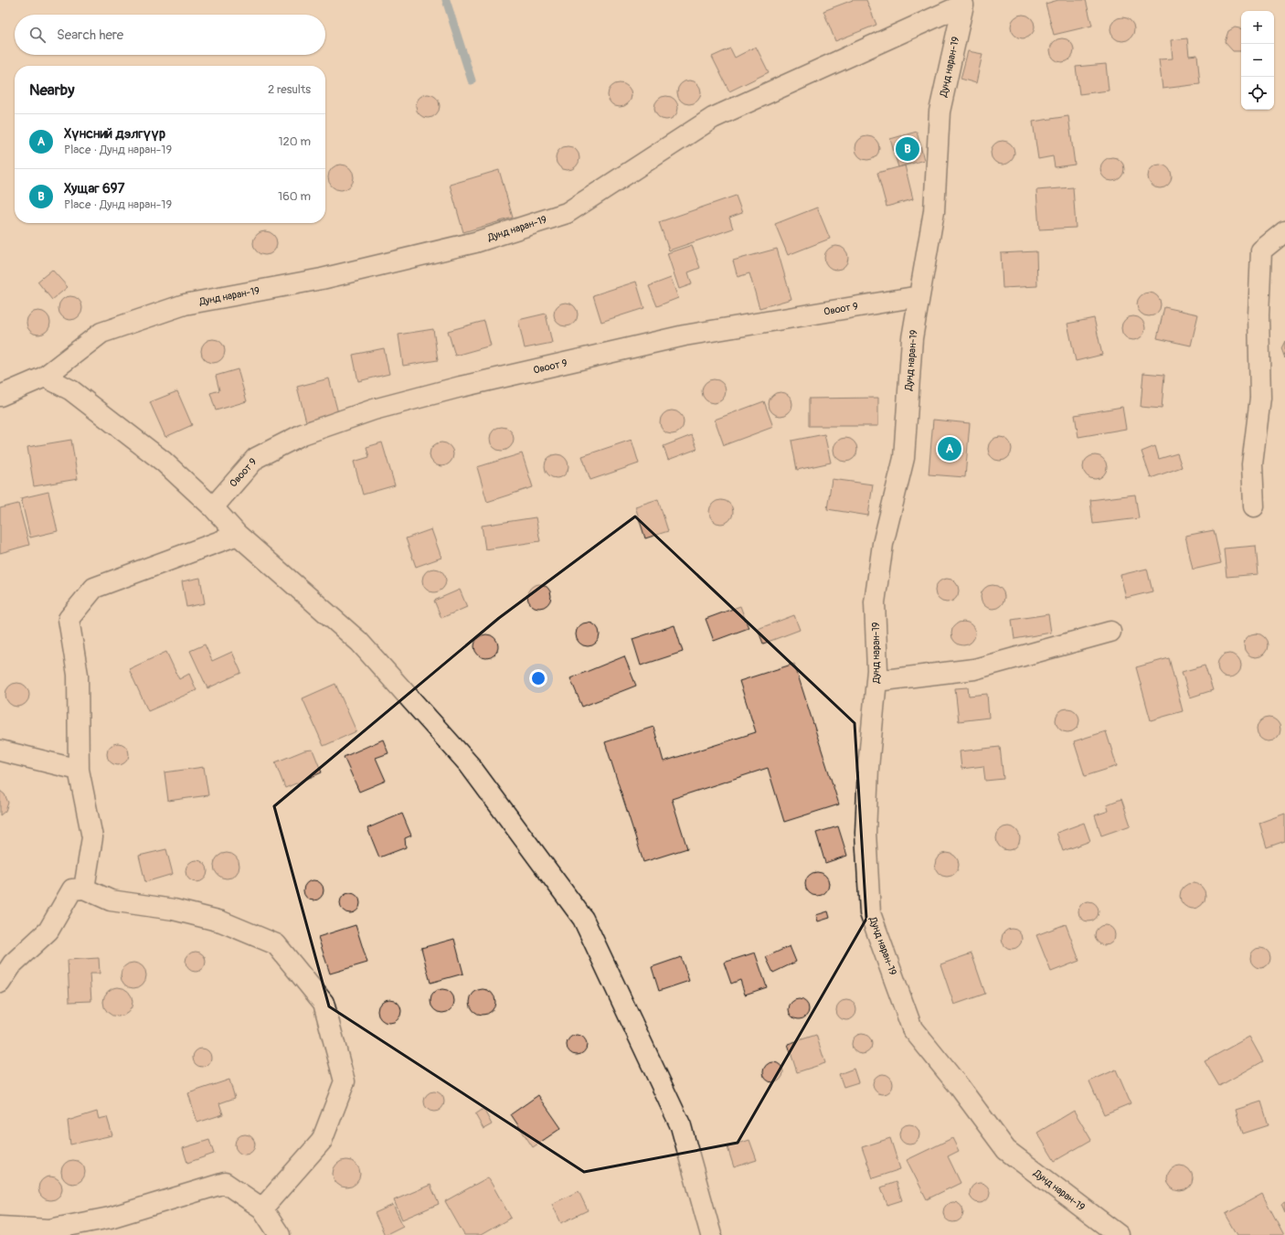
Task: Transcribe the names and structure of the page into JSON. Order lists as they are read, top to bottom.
{
  "streets": {
    "street": ["Дунд наран-19", "Овоот 9"]
  },
  "crossings": [
    ["Дунд наран-19", "Овоот 9"]
  ],
  "page": {
    "map_buttons": ["+", "−"],
    "search": "Search here",
    "heading": ["Nearby", "2 results"],
    "list": [
      {
        "mark": "A",
        "name": "Хүнсний дэлгүүр",
        "note": "Place · Дунд наран-19",
        "value": "120 m"
      },
      {
        "mark": "B",
        "name": "Хущаг 697",
        "note": "Place · Дунд наран-19",
        "value": "160 m"
      }
    ],
    "pins": ["B", "A"]
  }
}
